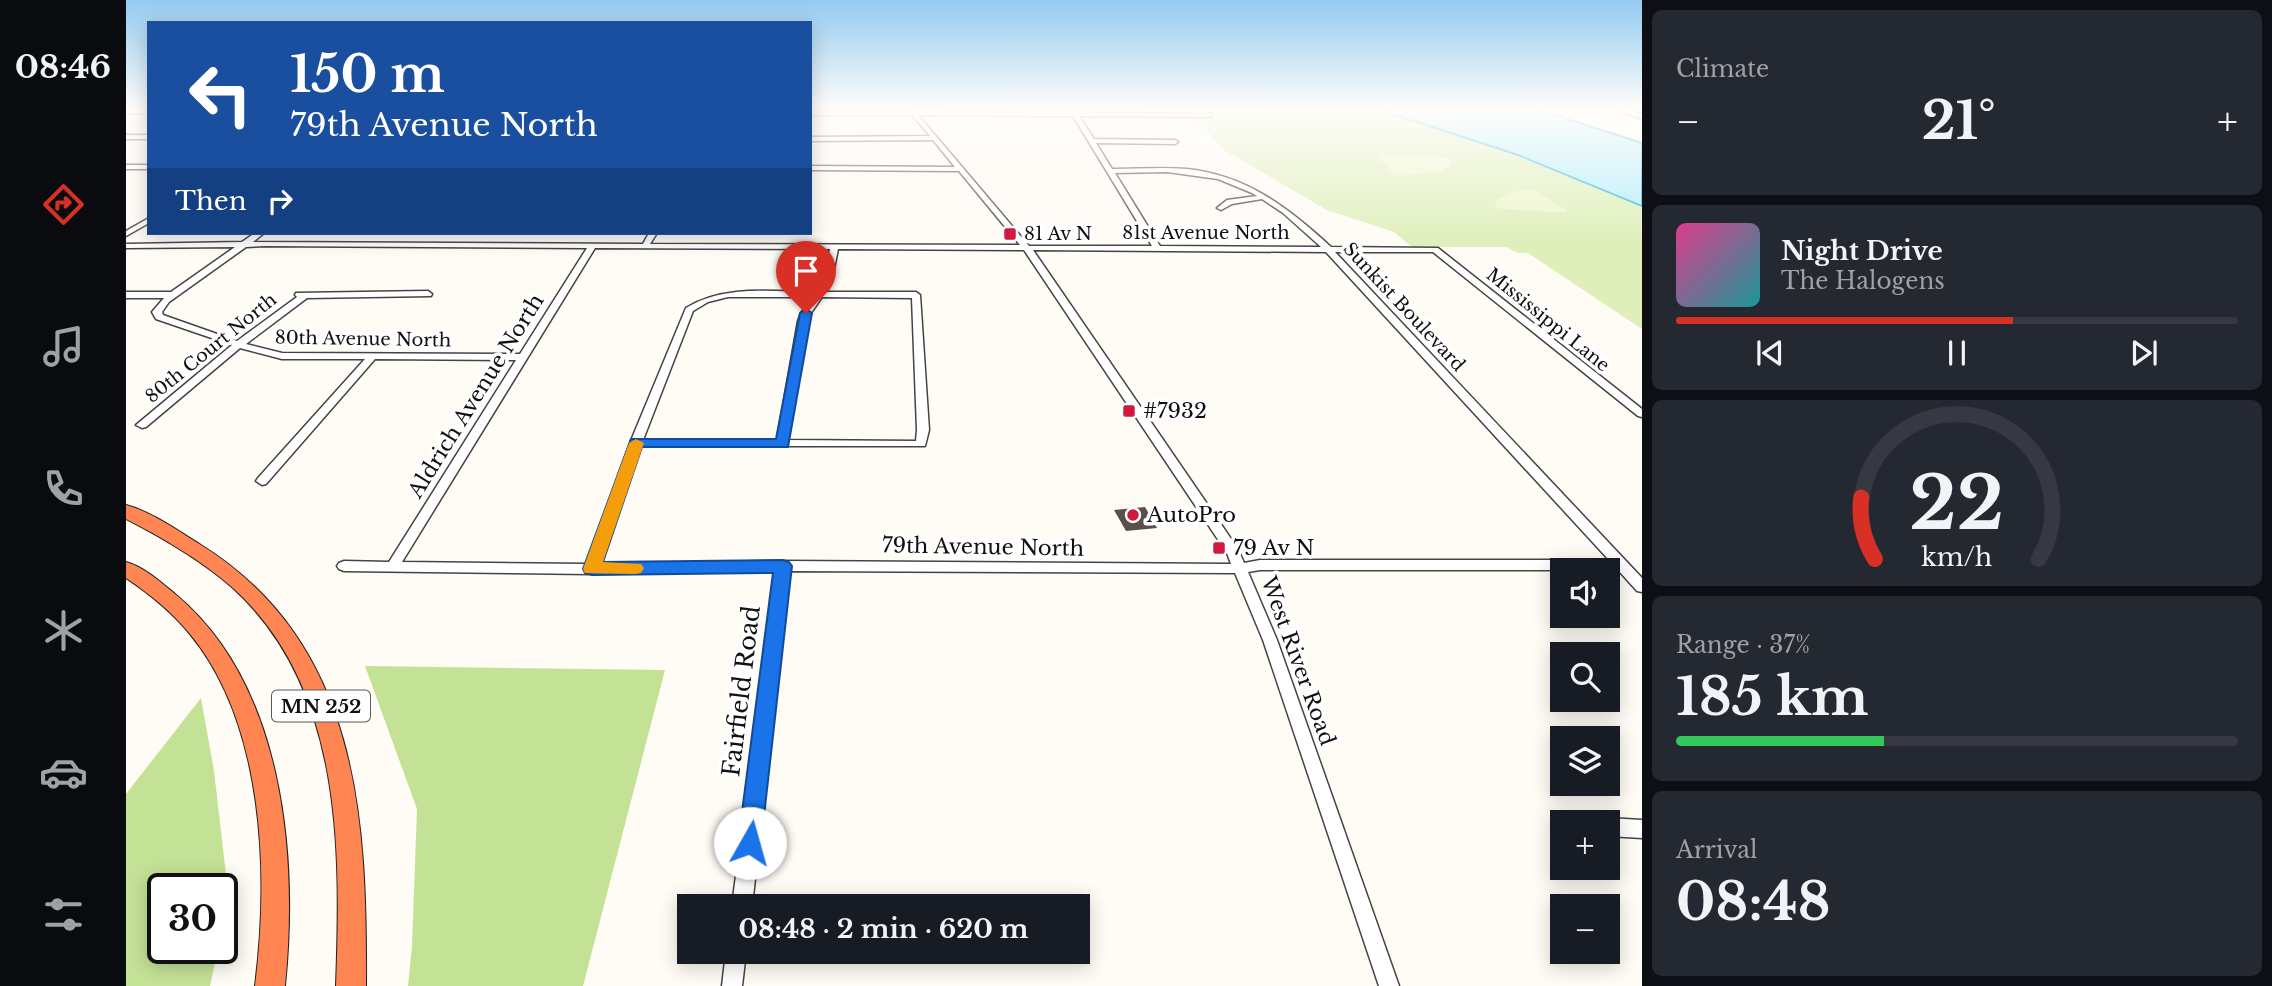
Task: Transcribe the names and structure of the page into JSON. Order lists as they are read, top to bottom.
{
  "streets": {
    "highway": ["MN 252"],
    "street": [
      "81st Avenue North",
      "Sunkist Boulevard",
      "Mississippi Lane",
      "80th Avenue North",
      "80th Court North",
      "Aldrich Avenue North",
      "79th Avenue North",
      "West River Road",
      "Fairfield Road"
    ]
  },
  "crossings": [
    ["81st Avenue North", "Sunkist Boulevard"],
    ["81st Avenue North", "Mississippi Lane"],
    ["81st Avenue North", "Aldrich Avenue North"],
    ["81st Avenue North", "West River Road"],
    ["Sunkist Boulevard", "79th Avenue North"],
    ["80th Avenue North", "80th Court North"],
    ["80th Avenue North", "Aldrich Avenue North"],
    ["Aldrich Avenue North", "79th Avenue North"],
    ["79th Avenue North", "West River Road"],
    ["79th Avenue North", "Fairfield Road"]
  ],
  "places": {
    "transit": ["81 Av N", "#7932", "79 Av N"],
    "other": ["AutoPro"]
  },
  "page": {
    "tabs": "08:46",
    "tile": [
      "Climate",
      ["Range · 37%", "185 km"],
      ["Arrival", "08:48"]
    ],
    "turn": ["150 m", "79th Avenue North"],
    "heat": ["−", "21°", "+"],
    "then": "Then",
    "song": ["Night Drive", "The Halogens"],
    "map_buttons": ["+", "−"],
    "limit": "30",
    "trip": "08:48 · 2 min · 620 m",
    "gauge": ["22", "km/h"]
  }
}
